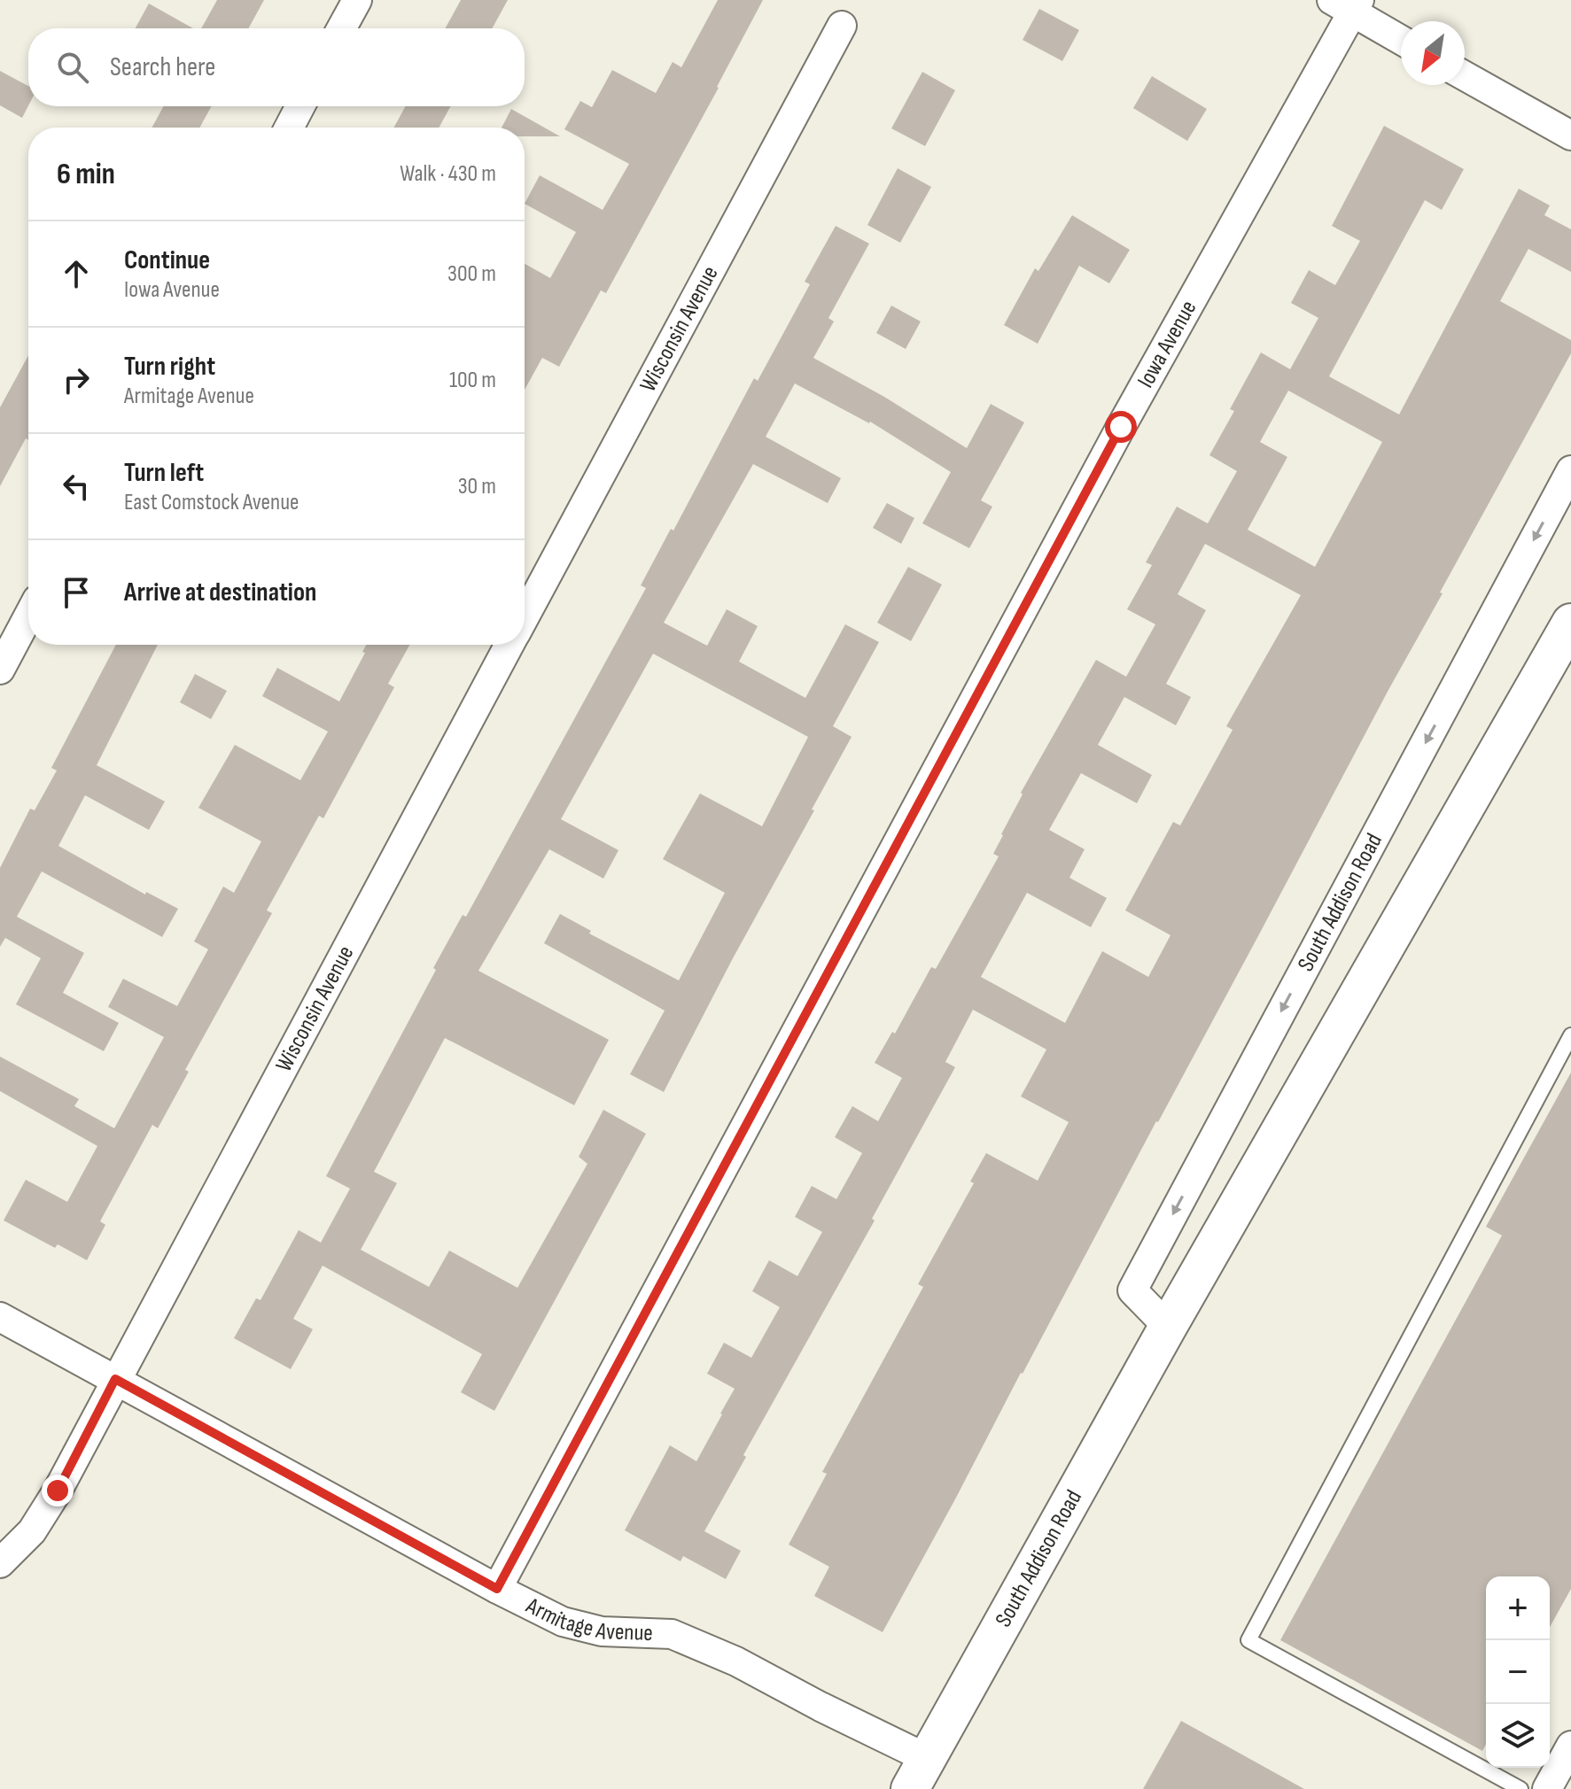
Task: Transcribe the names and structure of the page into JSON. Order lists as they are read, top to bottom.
{
  "streets": {
    "street": [
      "Wisconsin Avenue",
      "Iowa Avenue",
      "South Addison Road",
      "Armitage Avenue"
    ]
  },
  "crossings": [
    ["Wisconsin Avenue", "Armitage Avenue"],
    ["Iowa Avenue", "Armitage Avenue"],
    ["South Addison Road", "Armitage Avenue"]
  ],
  "north": "bottom left",
  "page": {
    "search": "Search here",
    "heading": ["6 min", "Walk · 430 m"],
    "list": [
      ["Continue", "Iowa Avenue", "300 m"],
      ["Turn right", "Armitage Avenue", "100 m"],
      ["Turn left", "East Comstock Avenue", "30 m"],
      "Arrive at destination"
    ],
    "map_buttons": ["+", "−"]
  }
}
